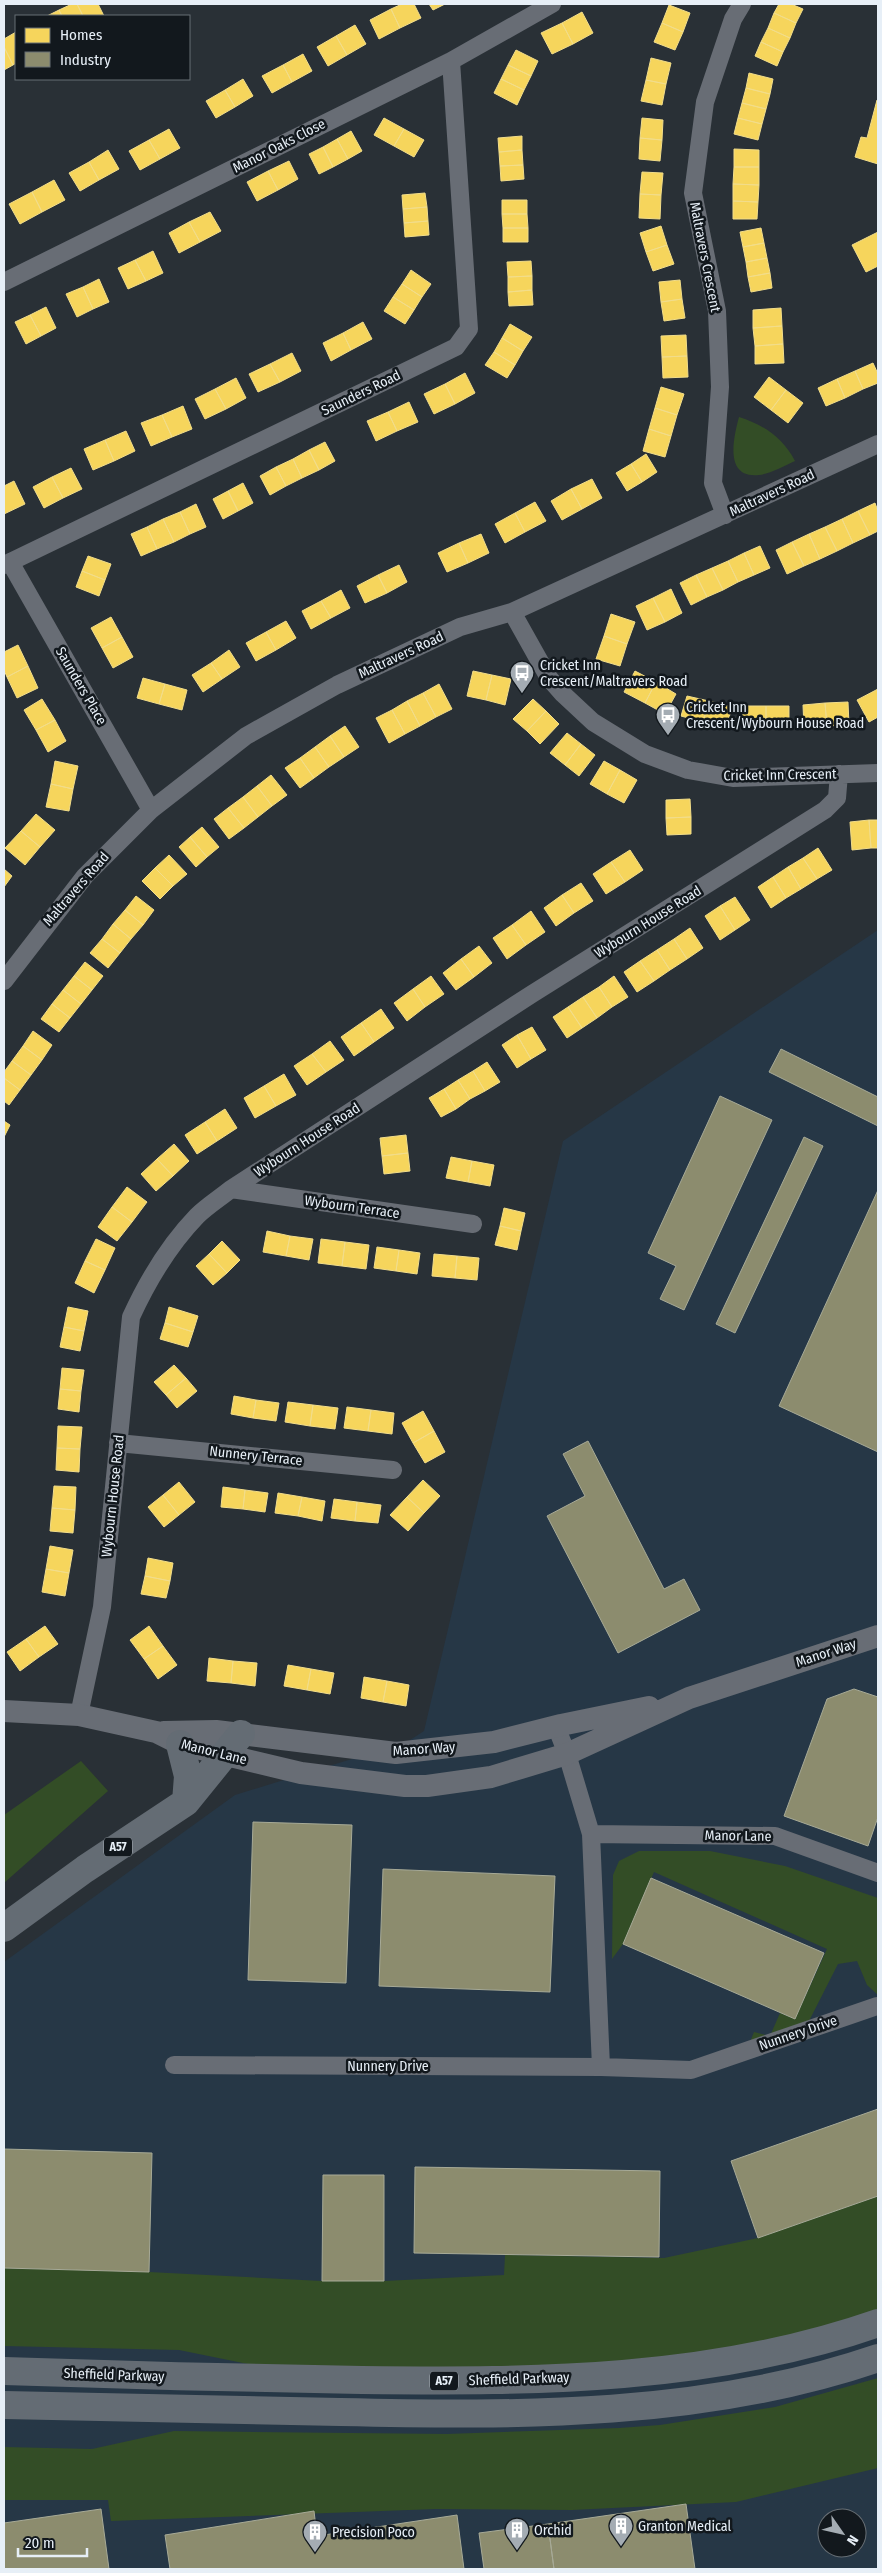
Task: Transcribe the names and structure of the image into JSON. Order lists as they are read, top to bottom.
{
  "streets": {
    "highway": ["A57", "Sheffield Parkway"],
    "street": [
      "Manor Oaks Close",
      "Maltravers Crescent",
      "Saunders Road",
      "Maltravers Road",
      "Saunders Place",
      "Cricket Inn Crescent",
      "Wybourn House Road",
      "Wybourn Terrace",
      "Nunnery Terrace",
      "Manor Way",
      "Manor Lane",
      "Nunnery Drive"
    ]
  },
  "crossings": [
    ["Manor Oaks Close", "Saunders Road"],
    ["Maltravers Crescent", "Maltravers Road"],
    ["Saunders Road", "Saunders Place"],
    ["Maltravers Road", "Saunders Place"],
    ["Maltravers Road", "Cricket Inn Crescent"],
    ["Cricket Inn Crescent", "Wybourn House Road"],
    ["Wybourn House Road", "Wybourn Terrace"],
    ["Wybourn House Road", "Nunnery Terrace"],
    ["Wybourn House Road", "Manor Lane"],
    ["Manor Way", "Manor Lane"],
    ["Manor Way", "A57"],
    ["Manor Lane", "A57"]
  ],
  "places": {
    "bus stop": ["Cricket Inn Crescent/Maltravers Road", "Cricket Inn Crescent/Wybourn House Road"],
    "building": ["Granton Medical", "Orchid", "Precision Poco"]
  },
  "legend": ["Homes", "Industry"],
  "scale_bar": "20 m",
  "north": "bottom right"
}
